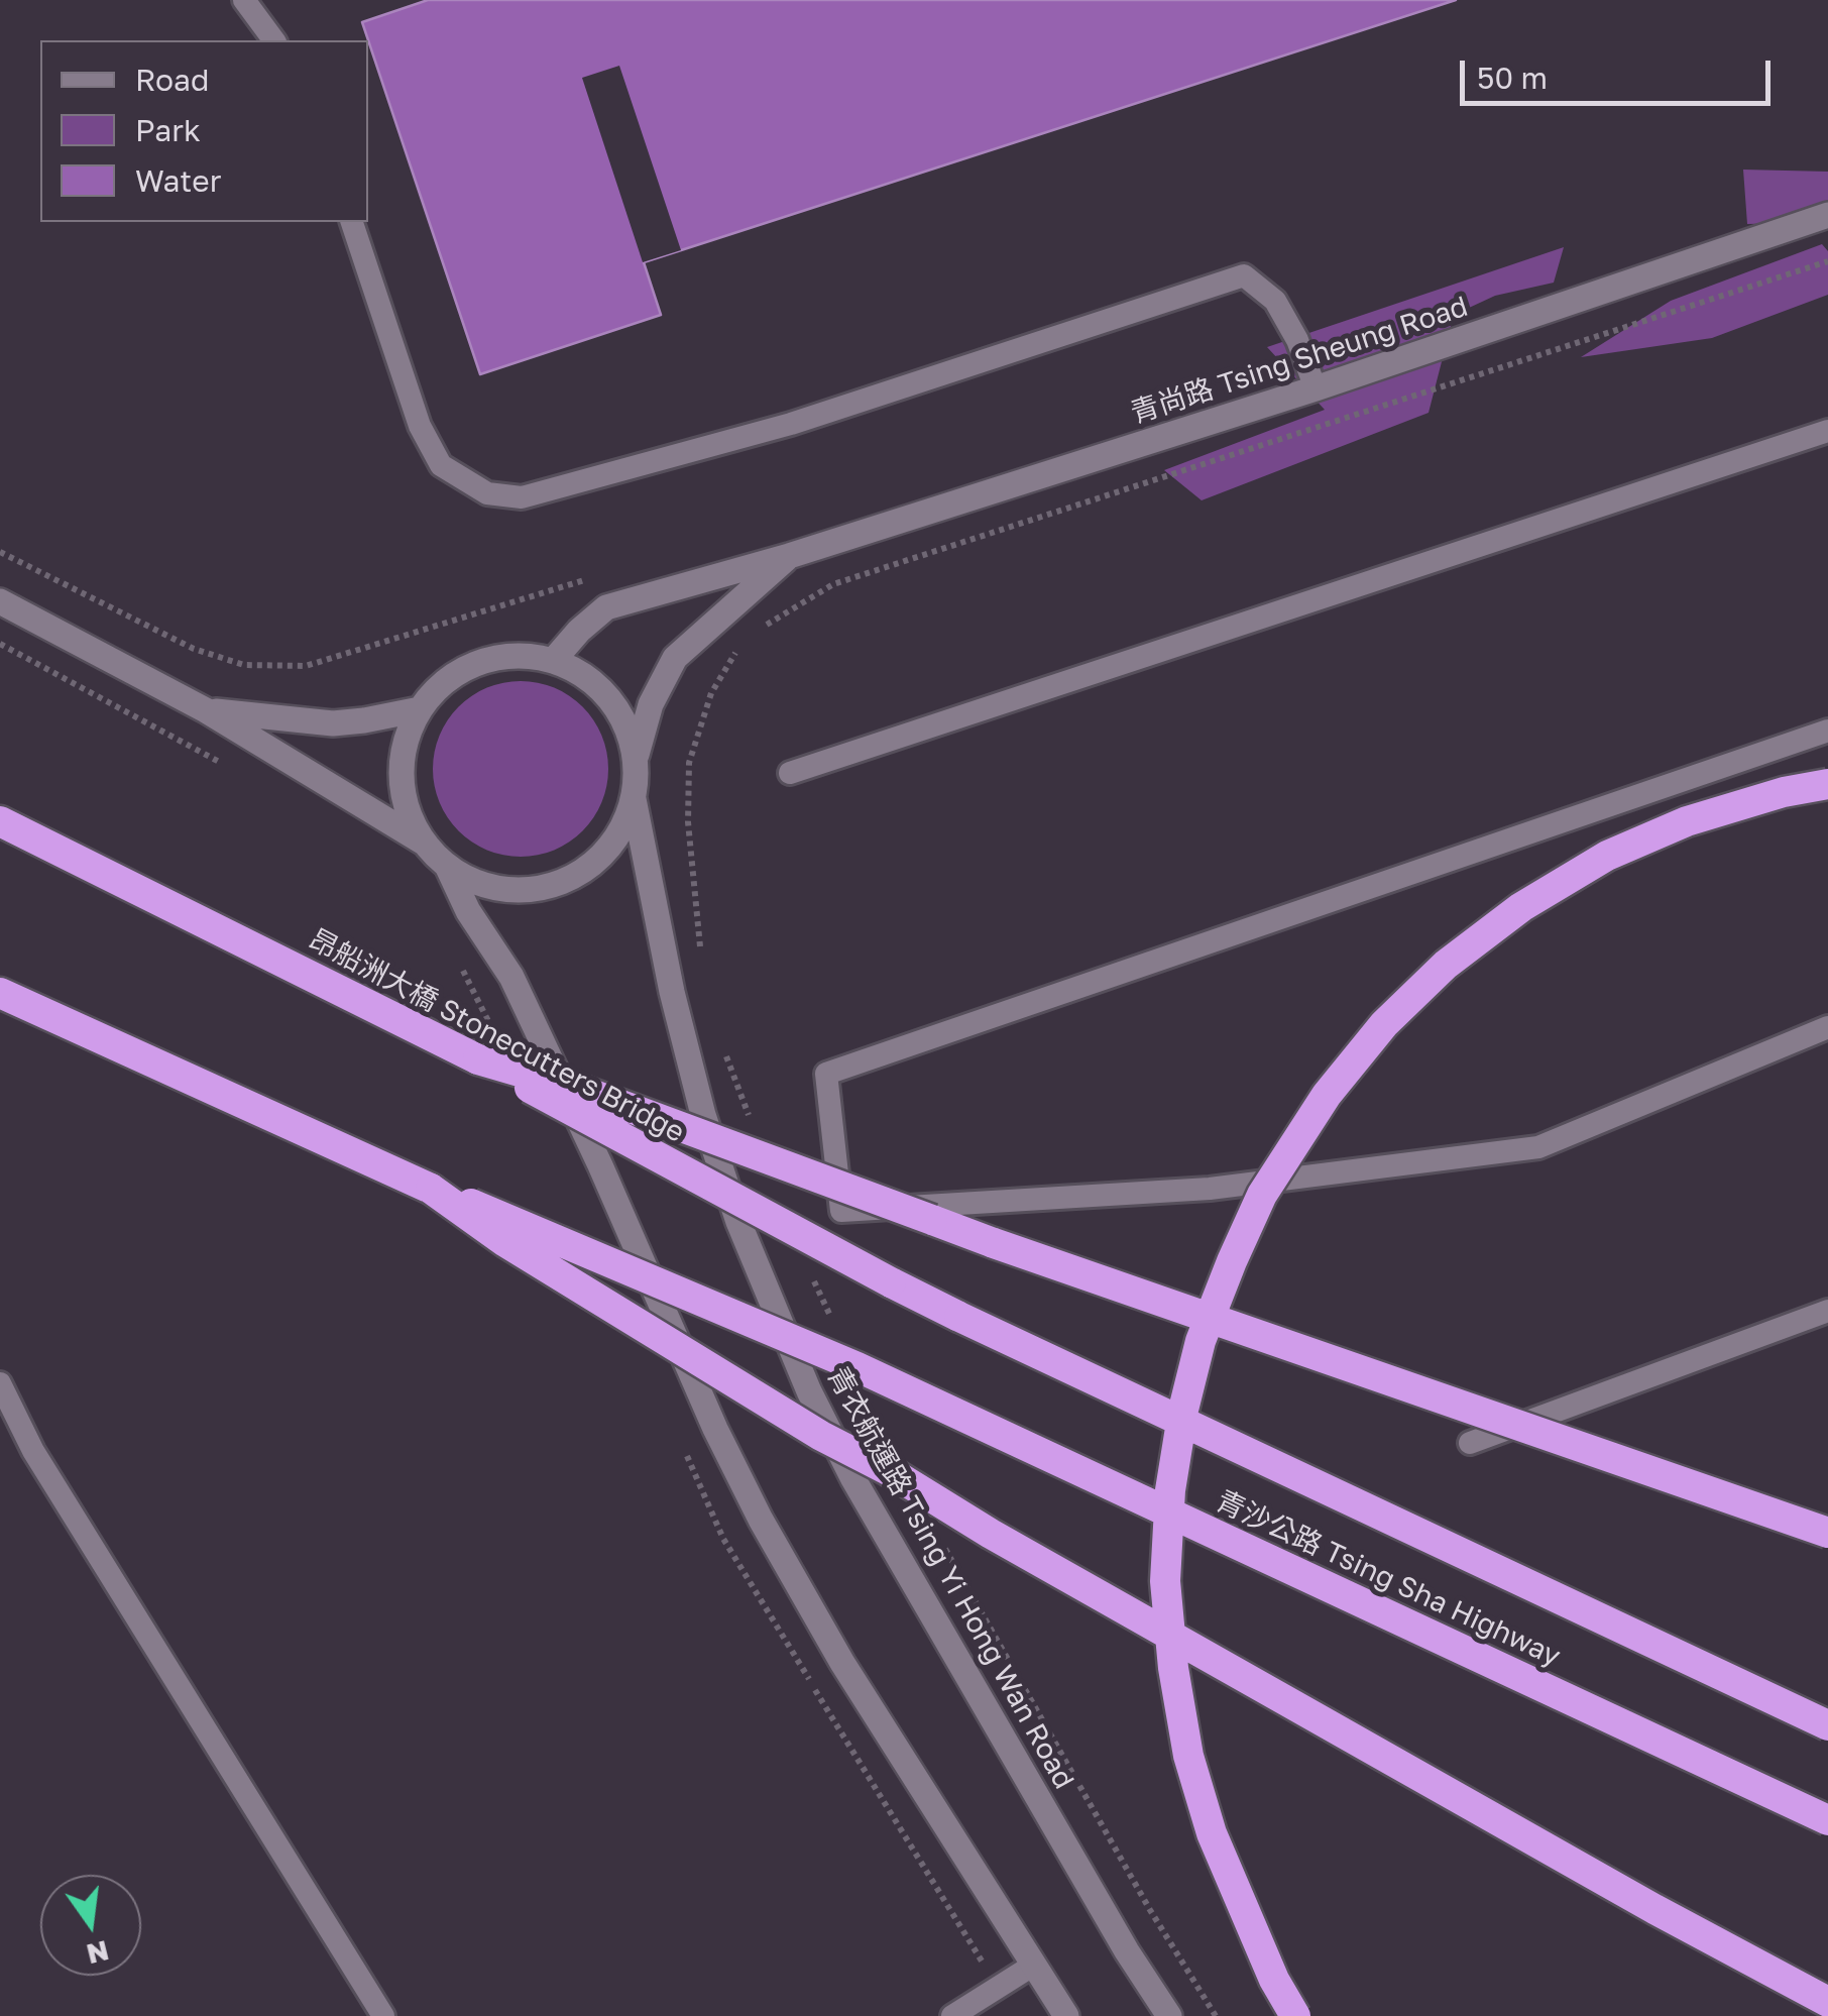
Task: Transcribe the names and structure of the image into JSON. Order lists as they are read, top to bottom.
{
  "streets": {
    "highway": ["昂船洲大橋 Stonecutters Bridge", "青沙公路 Tsing Sha Highway"],
    "street": ["青尚路 Tsing Sheung Road", "青衣航運路 Tsing Yi Hong Wan Road"]
  },
  "crossings": [
    ["青尚路 Tsing Sheung Road", "青衣航運路 Tsing Yi Hong Wan Road"],
    ["昂船洲大橋 Stonecutters Bridge", "青沙公路 Tsing Sha Highway"]
  ],
  "legend": ["Road", "Park", "Water"],
  "scale_bar": "50 m",
  "north": "bottom"
}
